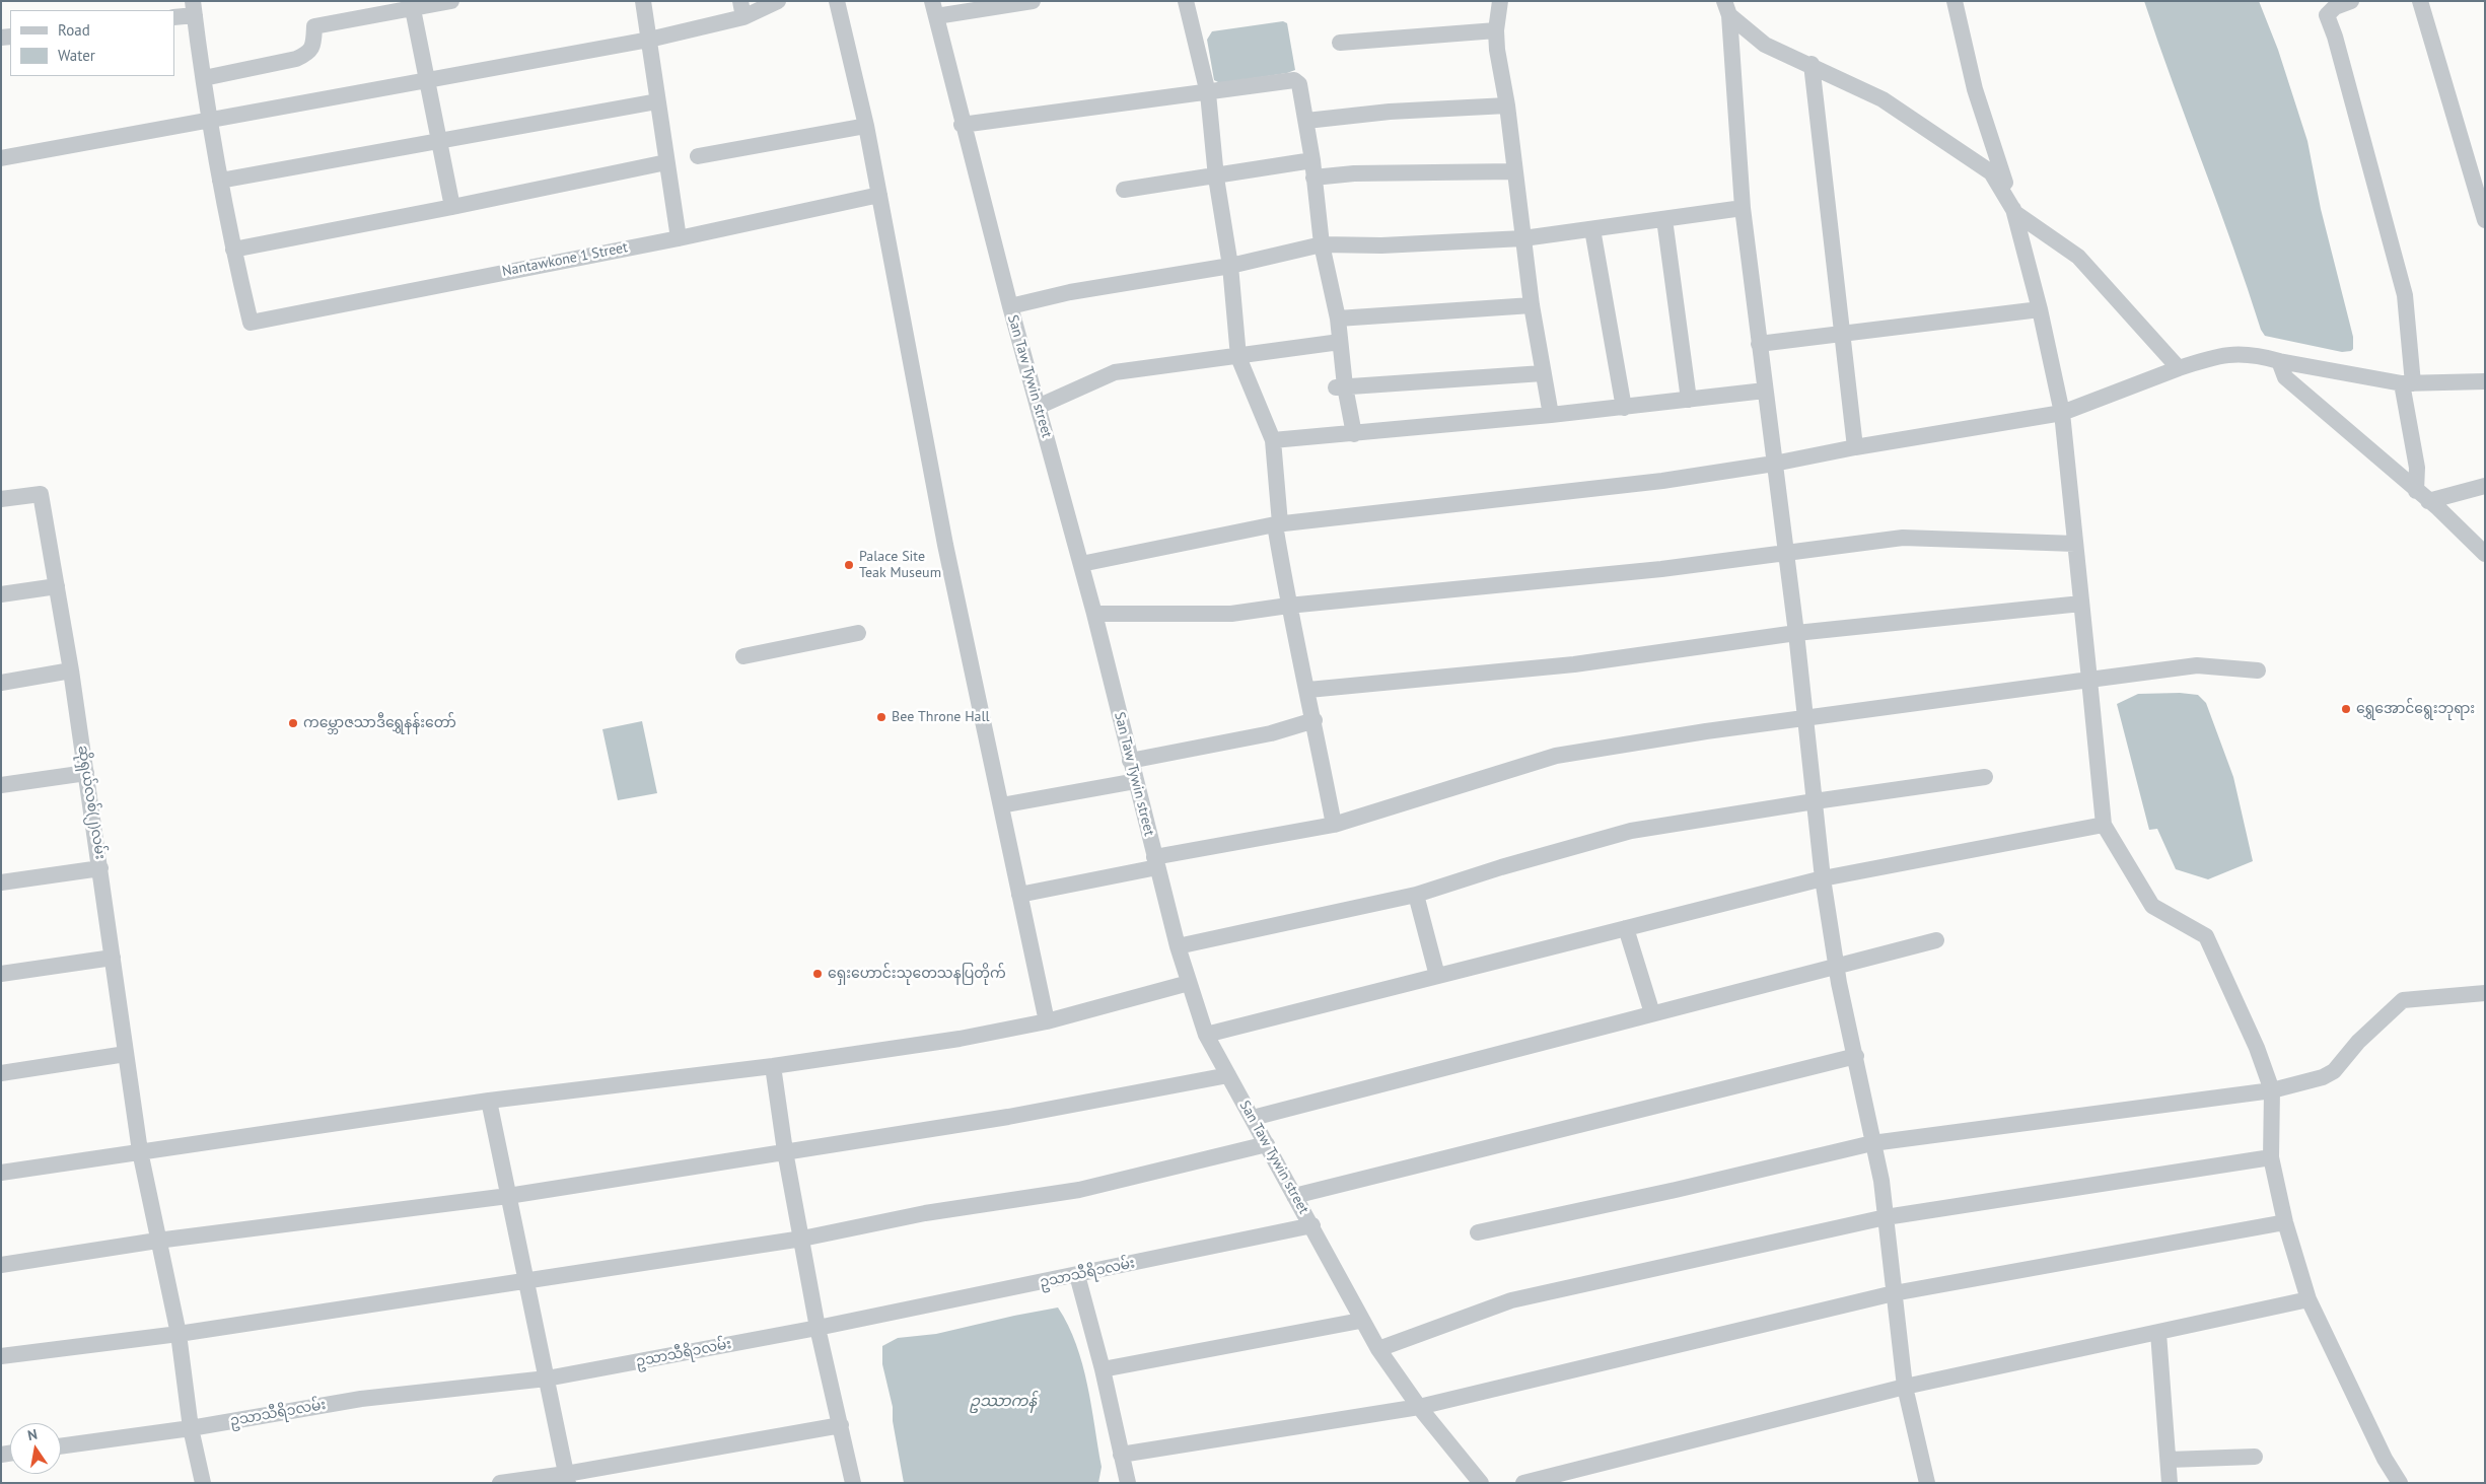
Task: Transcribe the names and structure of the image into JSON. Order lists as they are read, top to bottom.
{
  "streets": {
    "street": [
      "Nantawkone 1 Street",
      "San Taw Tywin street",
      "ဆိုရှယ်လစ်(၂)လမ်း",
      "ဥသာသီရိ၁လမ်း"
    ]
  },
  "crossings": [
    ["San Taw Tywin street", "ဥသာသီရိ၁လမ်း"],
    ["ဆိုရှယ်လစ်(၂)လမ်း", "ဥသာသီရိ၁လမ်း"]
  ],
  "water": ["ဥဿာကန်"],
  "places": [
    "Palace Site Teak Museum",
    "ရွှေအောင်ရွေးဘုရား",
    "Bee Throne Hall",
    "ကမ္ဘောဇသာဒီရွှေနန်းတော်",
    "ရှေးဟောင်းသုတေသနပြတိုက်"
  ],
  "legend": ["Road", "Water"],
  "north": "top"
}
